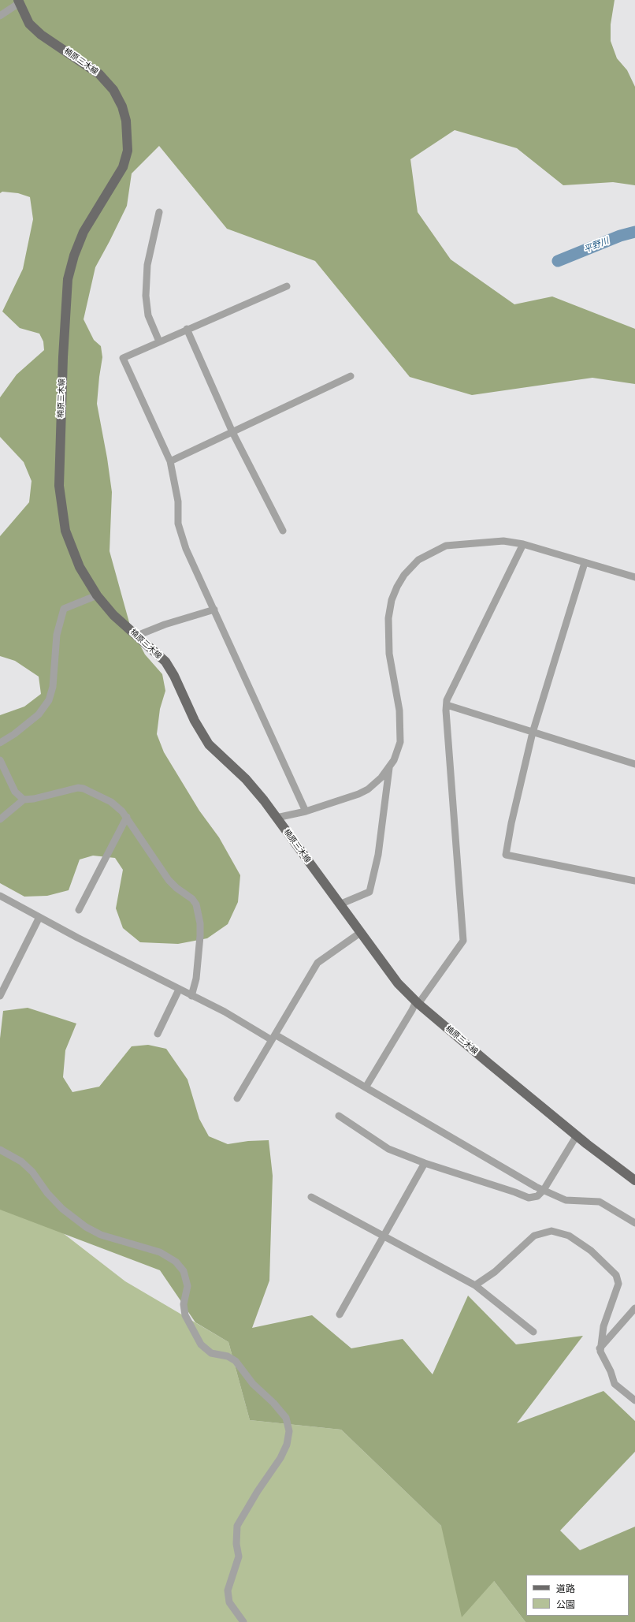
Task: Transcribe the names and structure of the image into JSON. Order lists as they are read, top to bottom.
{
  "streets": {
    "main road": ["楠原三木線"]
  },
  "water": ["平野川"],
  "legend": ["道路", "公園"]
}
